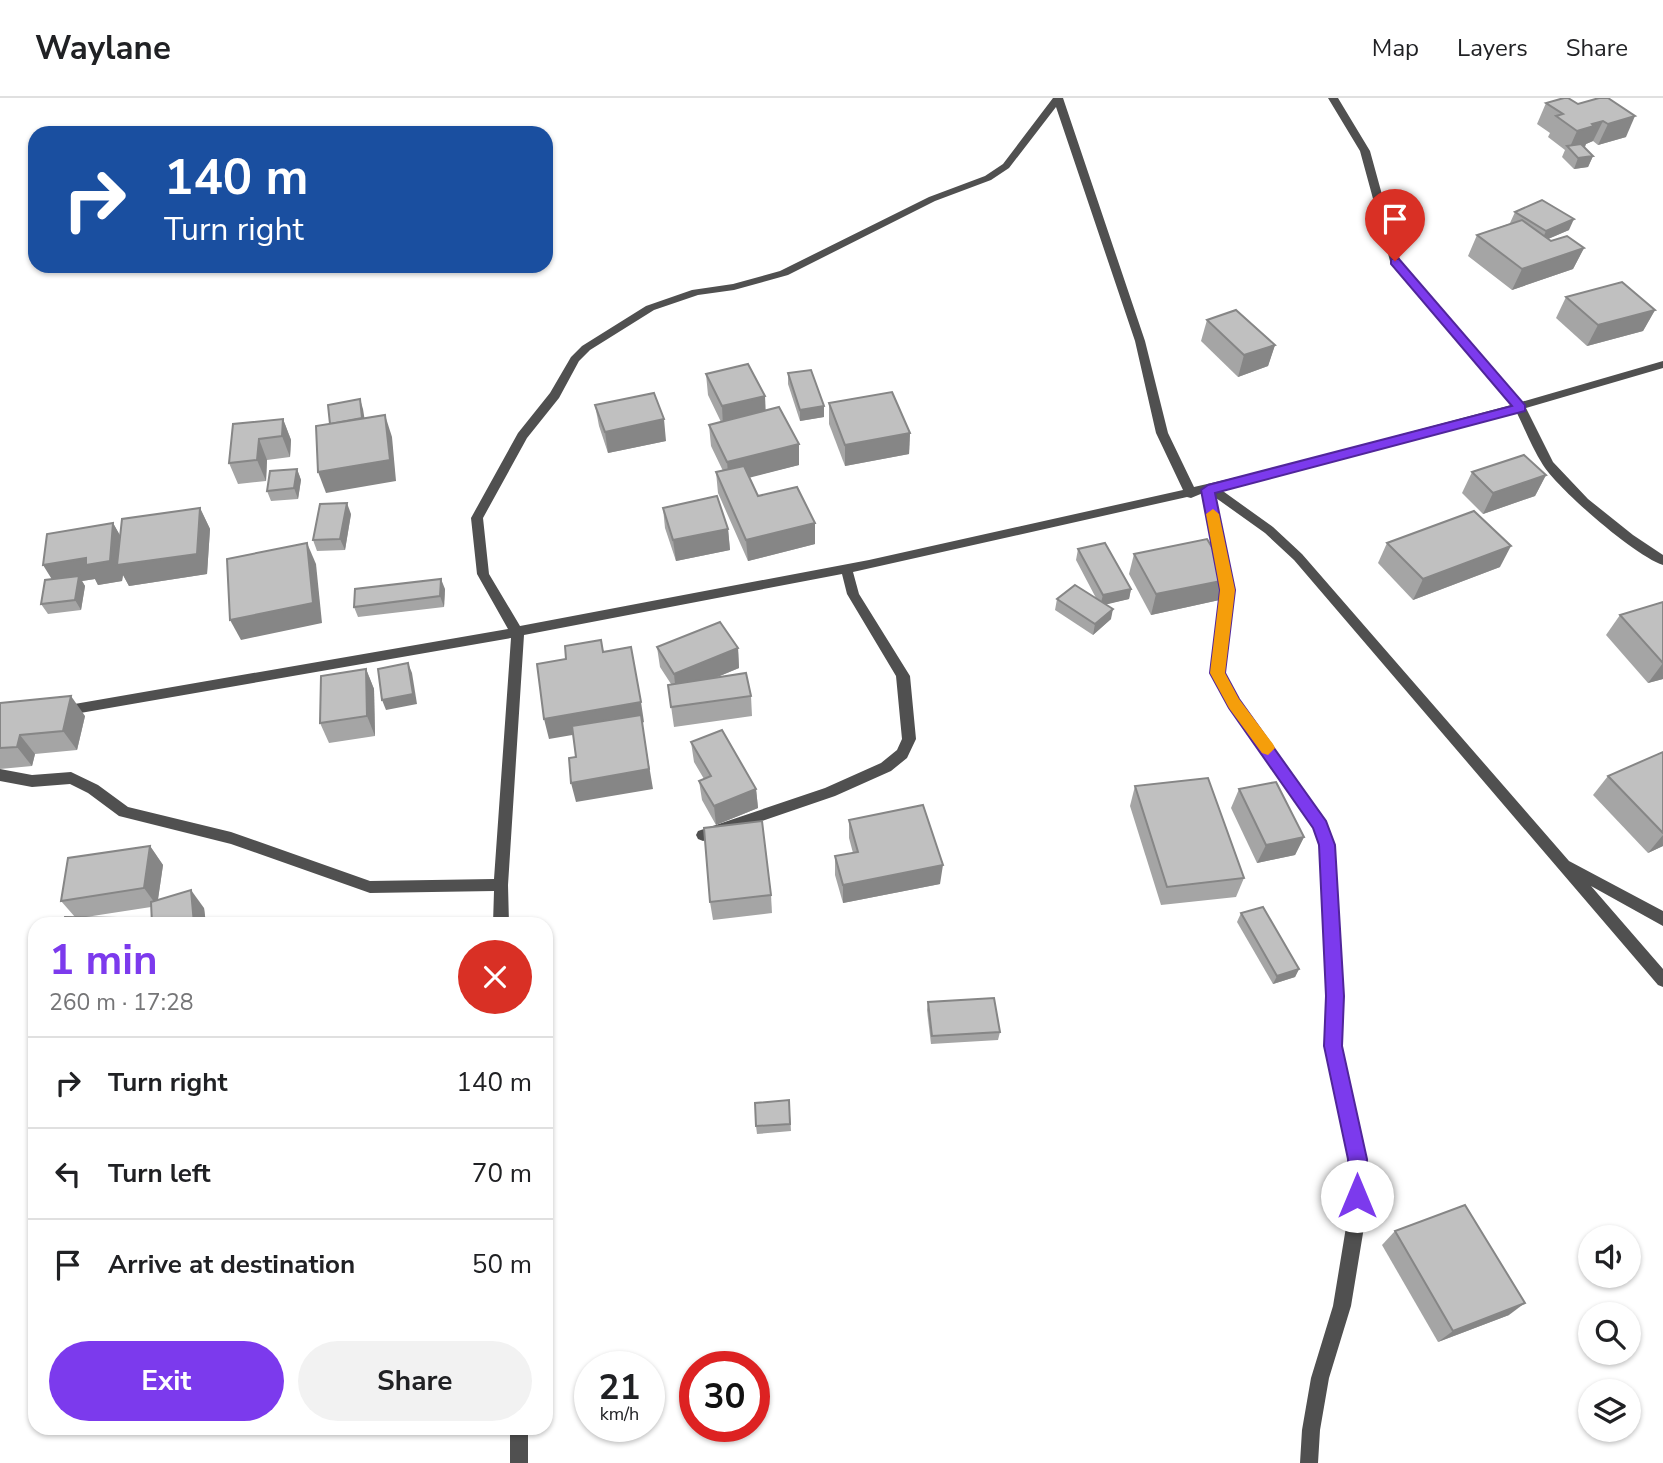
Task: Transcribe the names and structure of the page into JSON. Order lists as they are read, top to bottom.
{
  "page": {
    "header": "Waylane",
    "nav": ["Map", "Layers", "Share"],
    "turn": ["140 m", "Turn right"],
    "heading": ["1 min", "260 m · 17:28"],
    "list": [
      {
        "name": "Turn right",
        "value": "140 m"
      },
      {
        "name": "Turn left",
        "value": "70 m"
      },
      {
        "name": "Arrive at destination",
        "value": "50 m"
      }
    ],
    "buttons": ["Exit", "Share"],
    "speed": "21 km/h",
    "limit": "30"
  }
}
